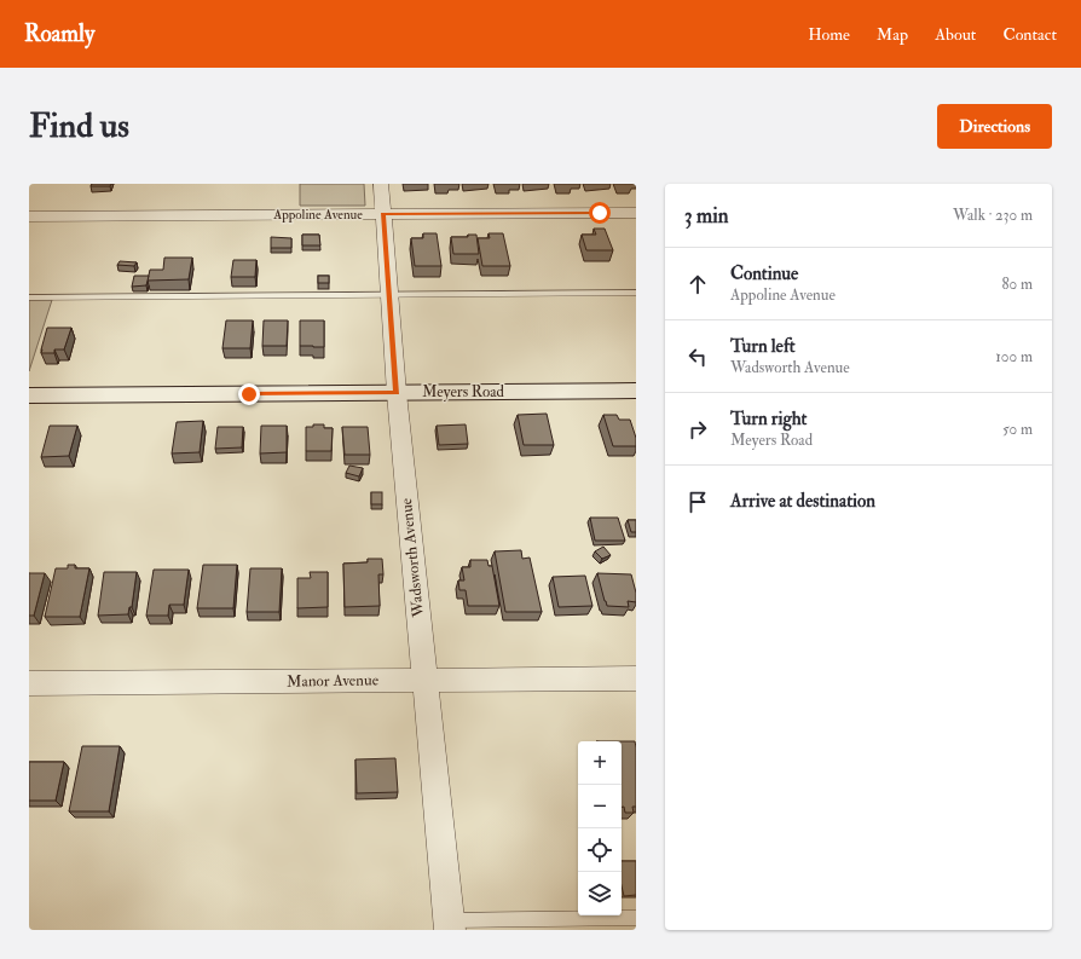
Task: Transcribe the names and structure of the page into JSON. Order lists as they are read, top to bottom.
{
  "streets": {
    "street": [
      "Appoline Avenue",
      "Meyers Road",
      "Wadsworth Avenue",
      "Manor Avenue"
    ]
  },
  "crossings": [
    ["Appoline Avenue", "Wadsworth Avenue"],
    ["Meyers Road", "Wadsworth Avenue"],
    ["Wadsworth Avenue", "Manor Avenue"]
  ],
  "page": {
    "header": "Roamly",
    "nav": [
      "Home",
      "Map",
      "About",
      "Contact"
    ],
    "buttons": "Directions",
    "title": "Find us",
    "heading": ["3 min", "Walk · 230 m"],
    "list": [
      ["Continue", "Appoline Avenue", "80 m"],
      ["Turn left", "Wadsworth Avenue", "100 m"],
      ["Turn right", "Meyers Road", "50 m"],
      "Arrive at destination"
    ],
    "map_buttons": ["+", "−"]
  }
}
